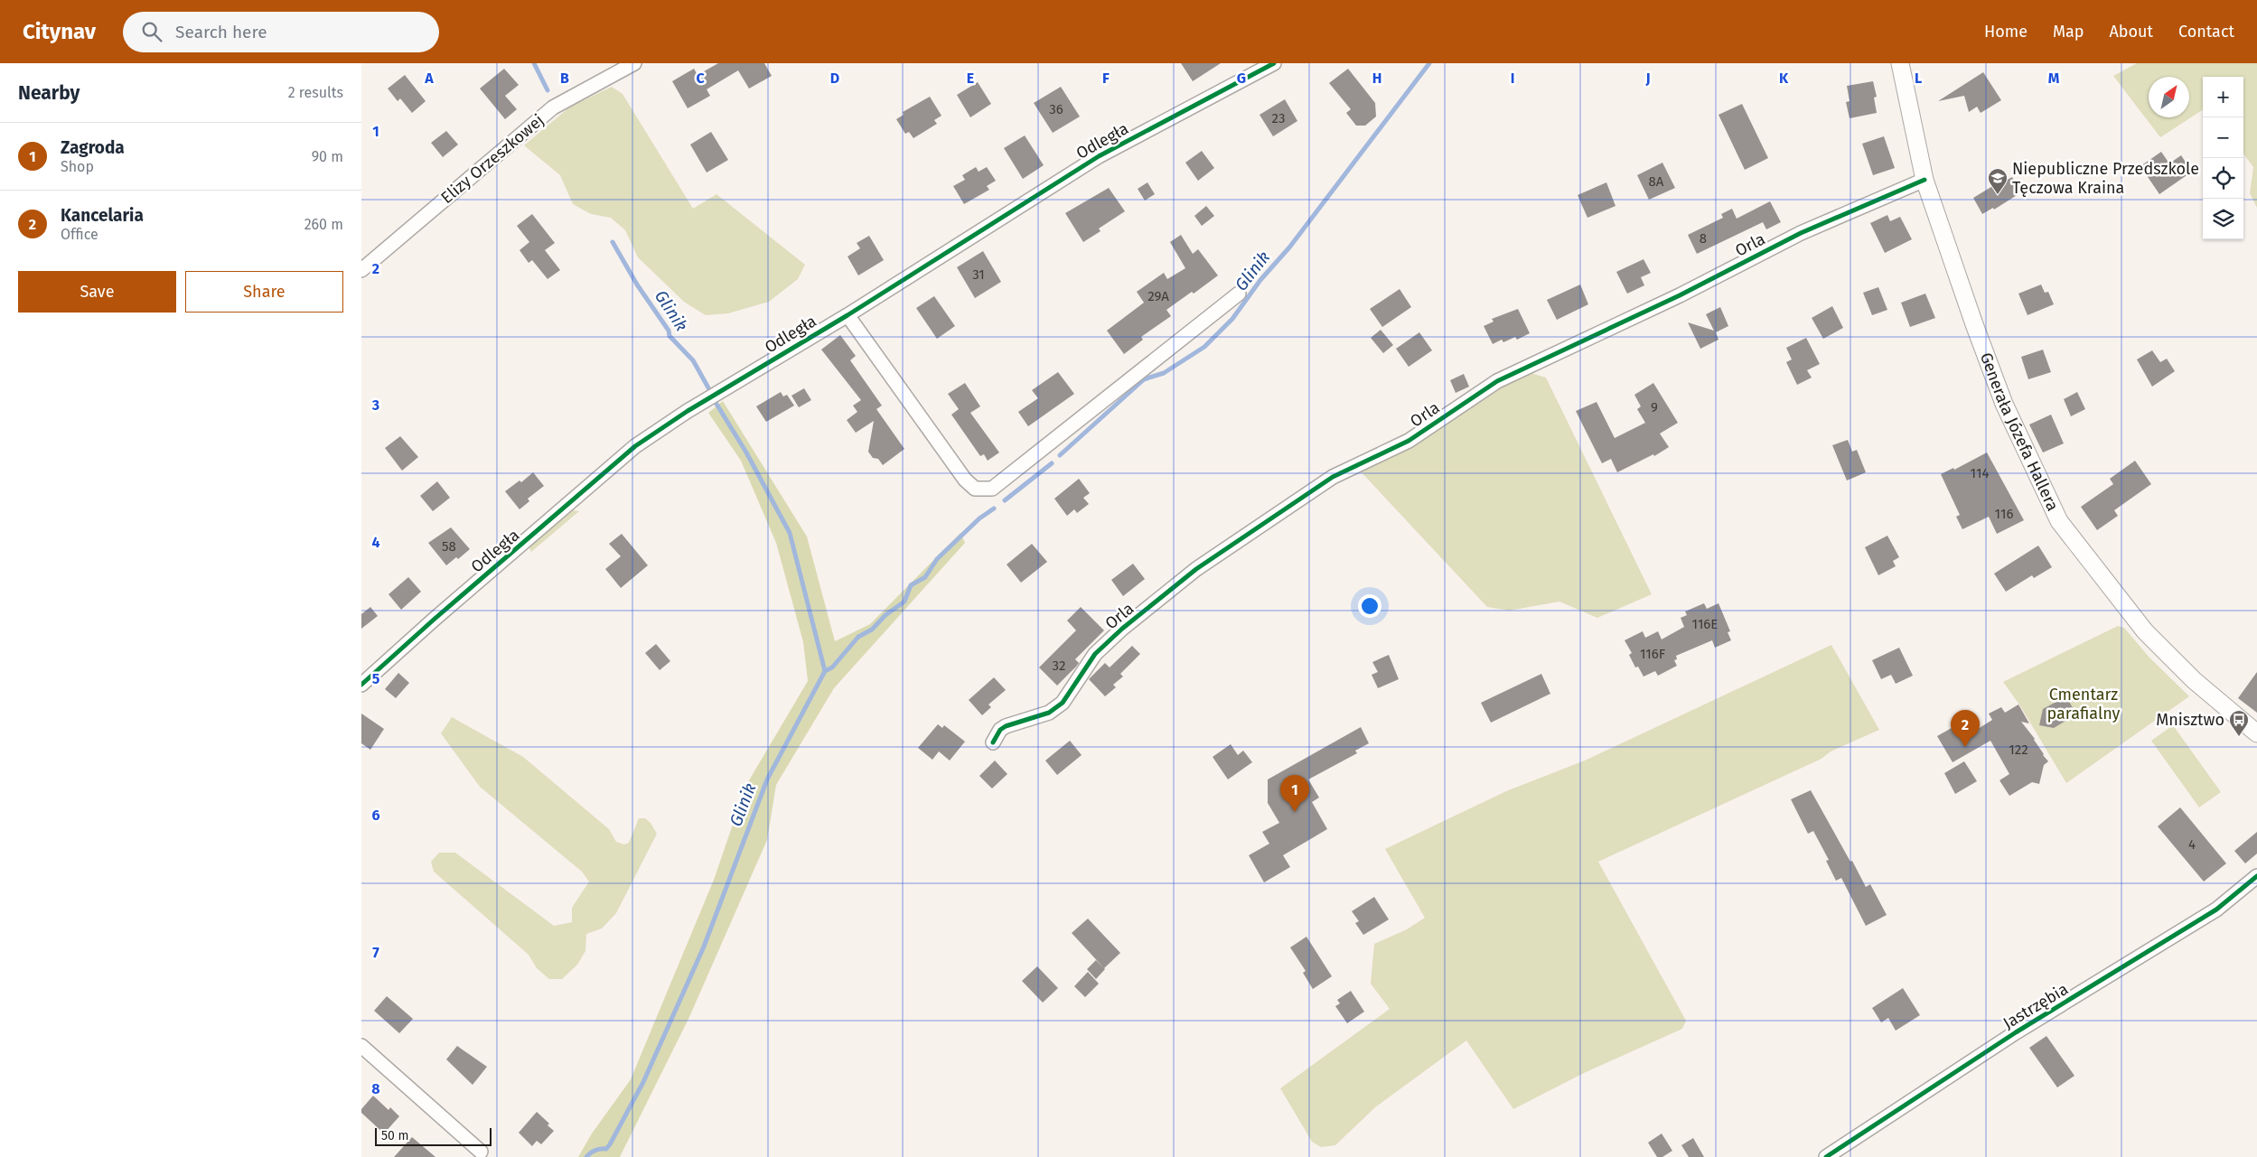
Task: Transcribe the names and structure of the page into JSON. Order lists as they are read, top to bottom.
{
  "streets": {
    "street": [
      "Odległa",
      "Elizy Orzeszkowej",
      "Orla",
      "Generała Józefa Hallera",
      "Jastrzębia"
    ]
  },
  "crossings": [
    ["Orla", "Generała Józefa Hallera"]
  ],
  "water": ["Glinik"],
  "parks": ["Cmentarz parafialny"],
  "places": {
    "school or university": ["Niepubliczne Przedszkole Tęczowa Kraina"],
    "bus stop": ["Mnisztwo"]
  },
  "house_numbers": [
    "36",
    "23",
    "8A",
    "8",
    "31",
    "29A",
    "9",
    "114",
    "116",
    "58",
    "116E",
    "116F",
    "32",
    "122",
    "4"
  ],
  "scale_bar": "50 m",
  "north": "top right",
  "page": {
    "header": "Citynav",
    "search": "Search here",
    "nav": [
      "Home",
      "Map",
      "About",
      "Contact"
    ],
    "heading": ["Nearby", "2 results"],
    "map_buttons": ["+", "−"],
    "list": [
      {
        "mark": "1",
        "name": "Zagroda",
        "note": "Shop",
        "value": "90 m"
      },
      {
        "mark": "2",
        "name": "Kancelaria",
        "note": "Office",
        "value": "260 m"
      }
    ],
    "buttons": ["Save", "Share"],
    "pins": ["2", "1"],
    "scale": "50 m"
  },
  "grid": {
    "columns": [
      "A",
      "B",
      "C",
      "D",
      "E",
      "F",
      "G",
      "H",
      "I",
      "J",
      "K",
      "L",
      "M"
    ],
    "rows": [
      "1",
      "2",
      "3",
      "4",
      "5",
      "6",
      "7",
      "8"
    ]
  }
}
